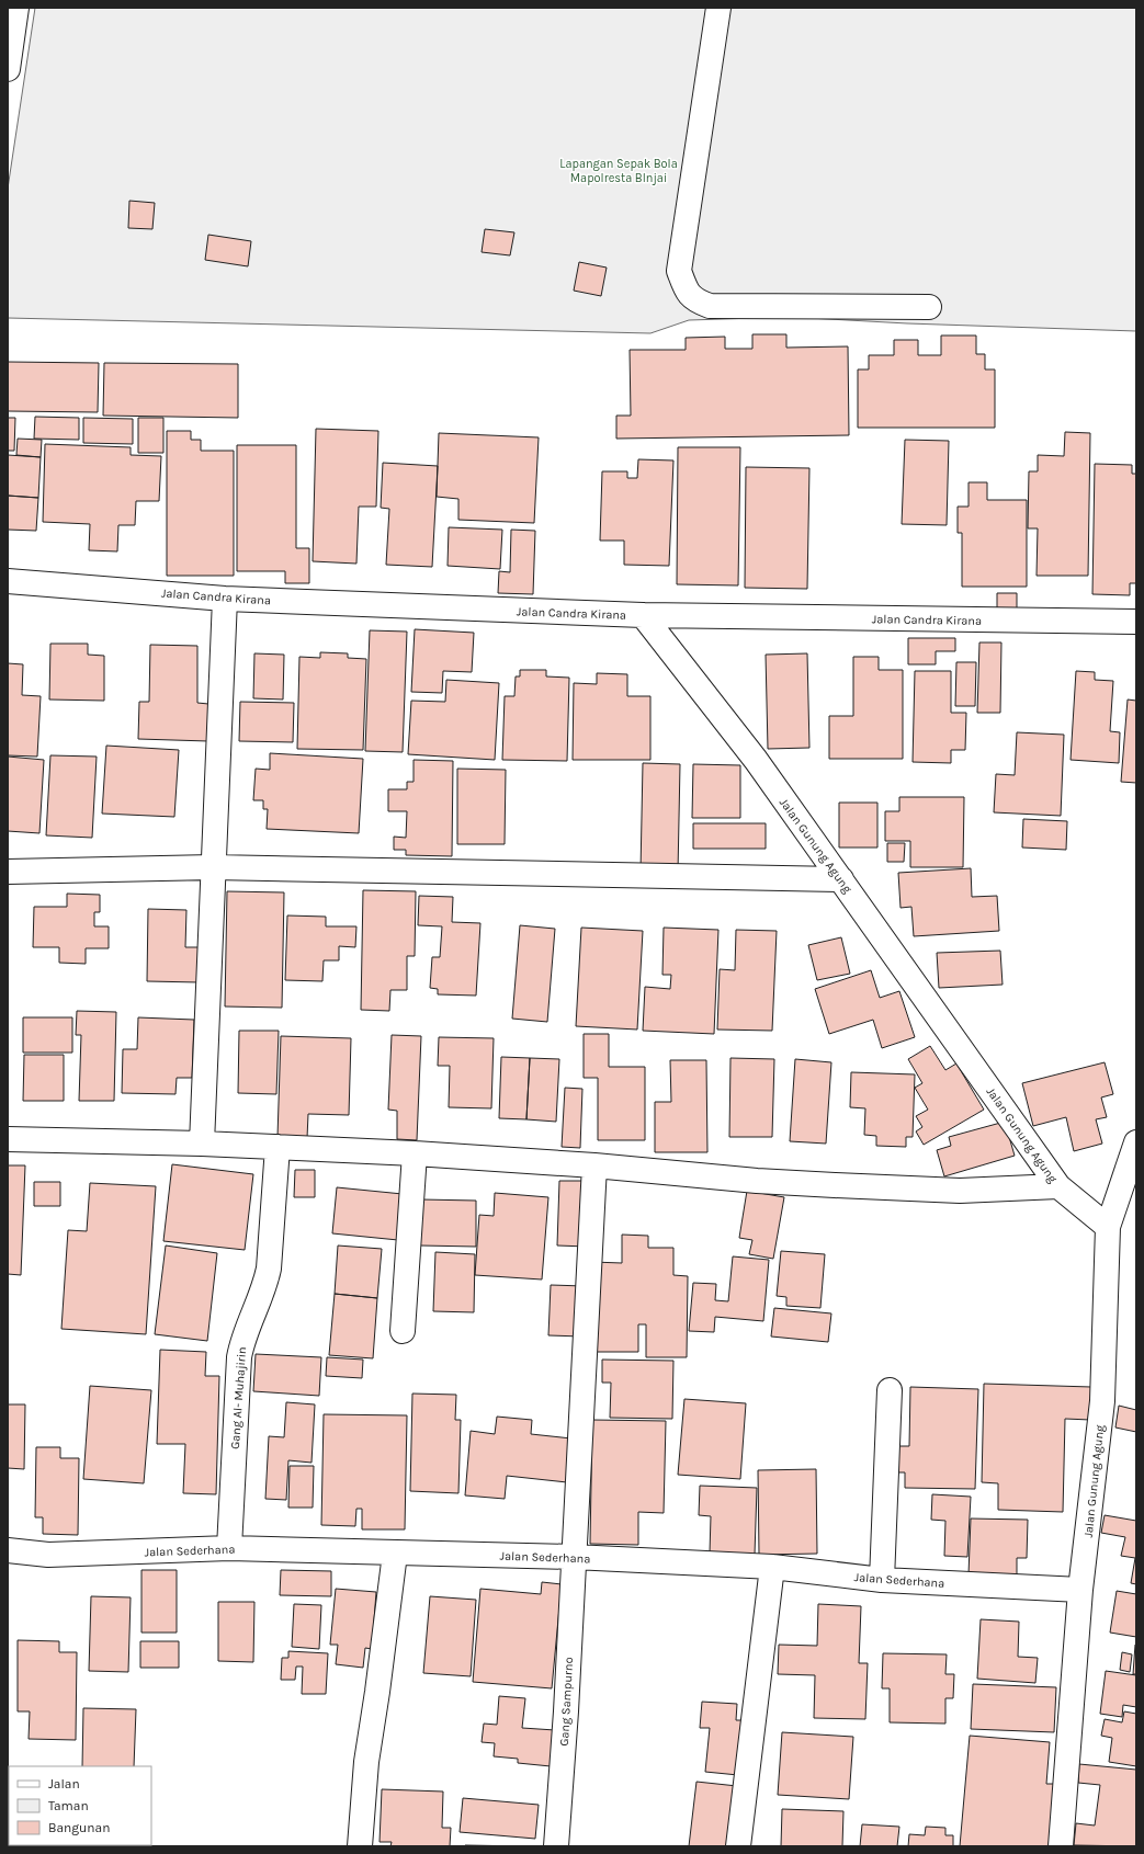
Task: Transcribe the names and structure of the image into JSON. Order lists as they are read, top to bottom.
{
  "streets": {
    "street": [
      "Jalan Candra Kirana",
      "Jalan Gunung Agung",
      "Gang Al- Muhajirin",
      "Jalan Sederhana",
      "Gang Sampurno"
    ]
  },
  "crossings": [
    ["Jalan Candra Kirana", "Jalan Gunung Agung"],
    ["Jalan Gunung Agung", "Jalan Sederhana"],
    ["Gang Al- Muhajirin", "Jalan Sederhana"],
    ["Jalan Sederhana", "Gang Sampurno"]
  ],
  "parks": ["Lapangan Sepak Bola Mapolresta BInjai"],
  "legend": ["Jalan", "Taman", "Bangunan"]
}
